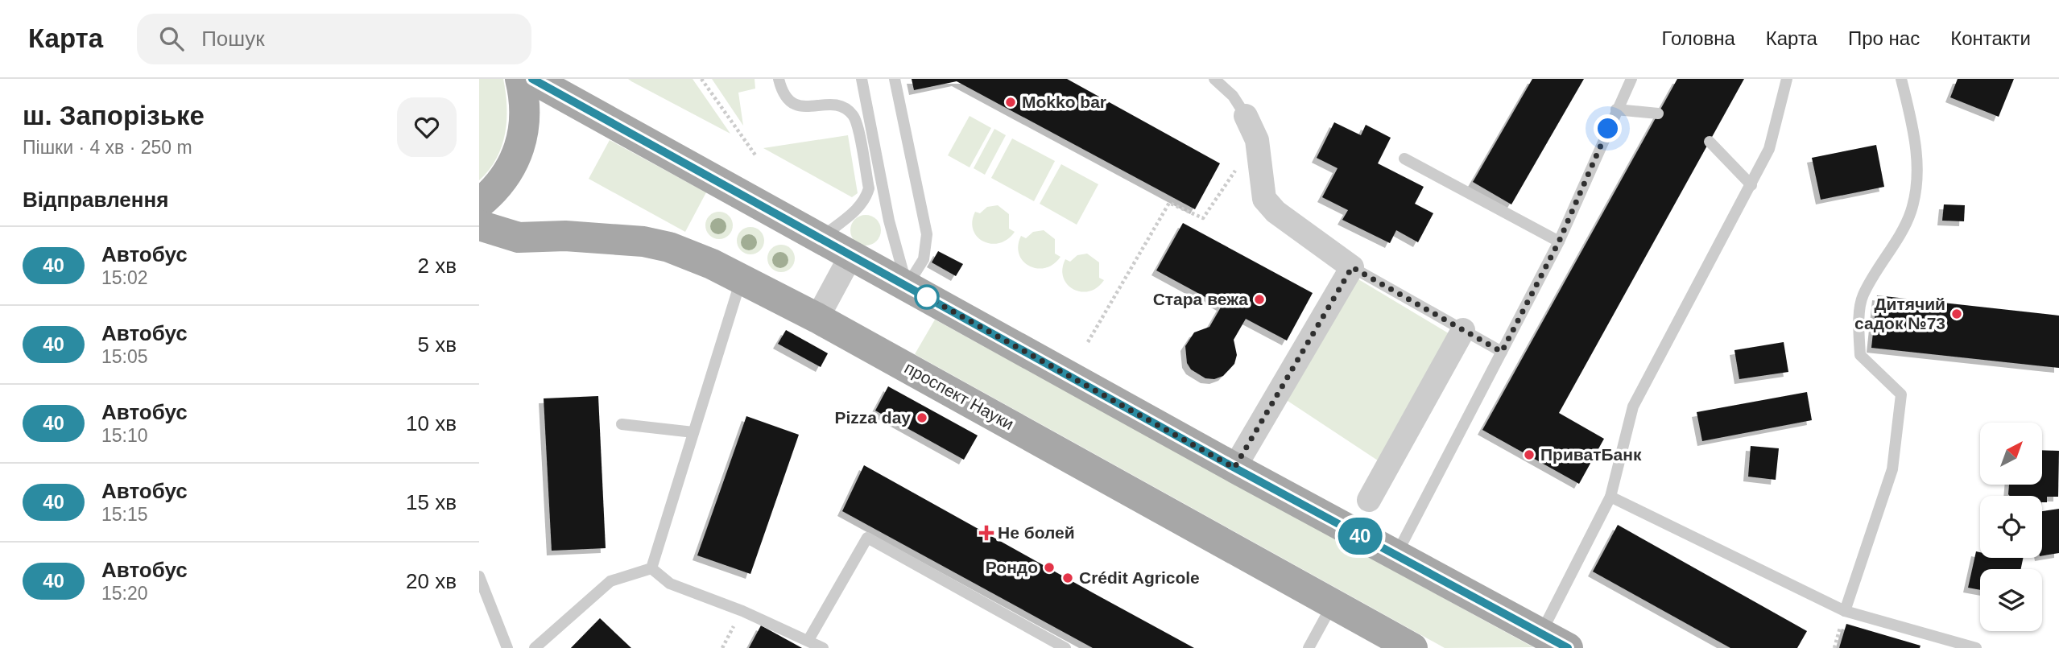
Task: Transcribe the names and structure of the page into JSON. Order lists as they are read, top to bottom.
{
  "streets": {
    "main road": ["проспект Науки"]
  },
  "places": {
    "other": [
      "Mokko bar",
      "Стара вежа",
      "Дитячий садок №73",
      "Pizza day",
      "ПриватБанк",
      "Рондо",
      "Crédit Agricole"
    ],
    "health": ["Не болей"]
  },
  "lines": ["bus line 40"],
  "north": "top right",
  "page": {
    "header": "Карта",
    "search": "Пошук",
    "nav": [
      "Головна",
      "Карта",
      "Про нас",
      "Контакти"
    ],
    "heading": [
      ["ш. Запорізьке", "Пішки · 4 хв · 250 m"],
      "Відправлення"
    ],
    "on_map": "40",
    "list": [
      {
        "mark": "40",
        "name": "Автобус",
        "note": "15:02",
        "value": "2 хв"
      },
      {
        "mark": "40",
        "name": "Автобус",
        "note": "15:05",
        "value": "5 хв"
      },
      {
        "mark": "40",
        "name": "Автобус",
        "note": "15:10",
        "value": "10 хв"
      },
      {
        "mark": "40",
        "name": "Автобус",
        "note": "15:15",
        "value": "15 хв"
      },
      {
        "mark": "40",
        "name": "Автобус",
        "note": "15:20",
        "value": "20 хв"
      }
    ]
  }
}
